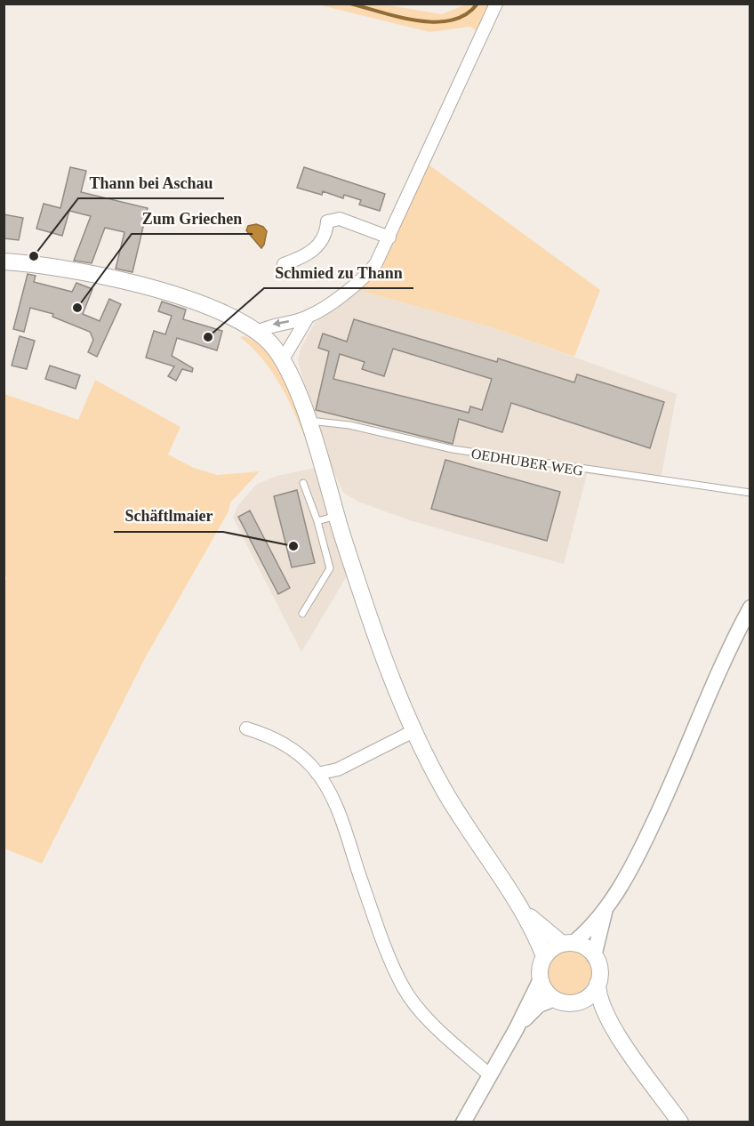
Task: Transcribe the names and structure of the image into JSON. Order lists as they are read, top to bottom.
{
  "streets": {
    "lane": ["OEDHUBER WEG"]
  },
  "places": [
    "Thann bei Aschau",
    "Zum Griechen",
    "Schmied zu Thann",
    "Schäftlmaier"
  ]
}
